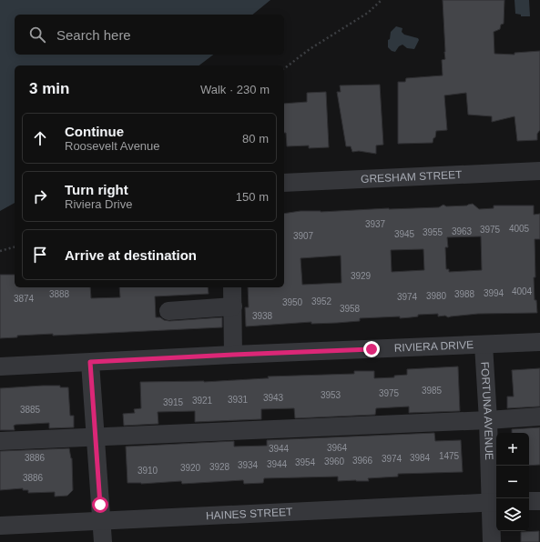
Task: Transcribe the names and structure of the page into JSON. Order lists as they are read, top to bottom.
{
  "streets": {
    "street": [
      "GRESHAM STREET",
      "RIVIERA DRIVE",
      "FORTUNA AVENUE",
      "HAINES STREET"
    ]
  },
  "crossings": [
    ["RIVIERA DRIVE", "FORTUNA AVENUE"],
    ["FORTUNA AVENUE", "HAINES STREET"]
  ],
  "house_numbers": [
    "3937",
    "4005",
    "3975",
    "3963",
    "3955",
    "3945",
    "3907",
    "3929",
    "4004",
    "3994",
    "3888",
    "3988",
    "3980",
    "3974",
    "3874",
    "3952",
    "3950",
    "3958",
    "3938",
    "3985",
    "3975",
    "3953",
    "3943",
    "3931",
    "3921",
    "3915",
    "3885",
    "3964",
    "3944",
    "1475",
    "3886",
    "3984",
    "3974",
    "3966",
    "3960",
    "3954",
    "3944",
    "3934",
    "3928",
    "3920",
    "3910",
    "3886"
  ],
  "page": {
    "search": "Search here",
    "heading": ["3 min", "Walk · 230 m"],
    "list": [
      ["Continue", "Roosevelt Avenue", "80 m"],
      ["Turn right", "Riviera Drive", "150 m"],
      "Arrive at destination"
    ],
    "map_buttons": ["+", "−"]
  }
}
